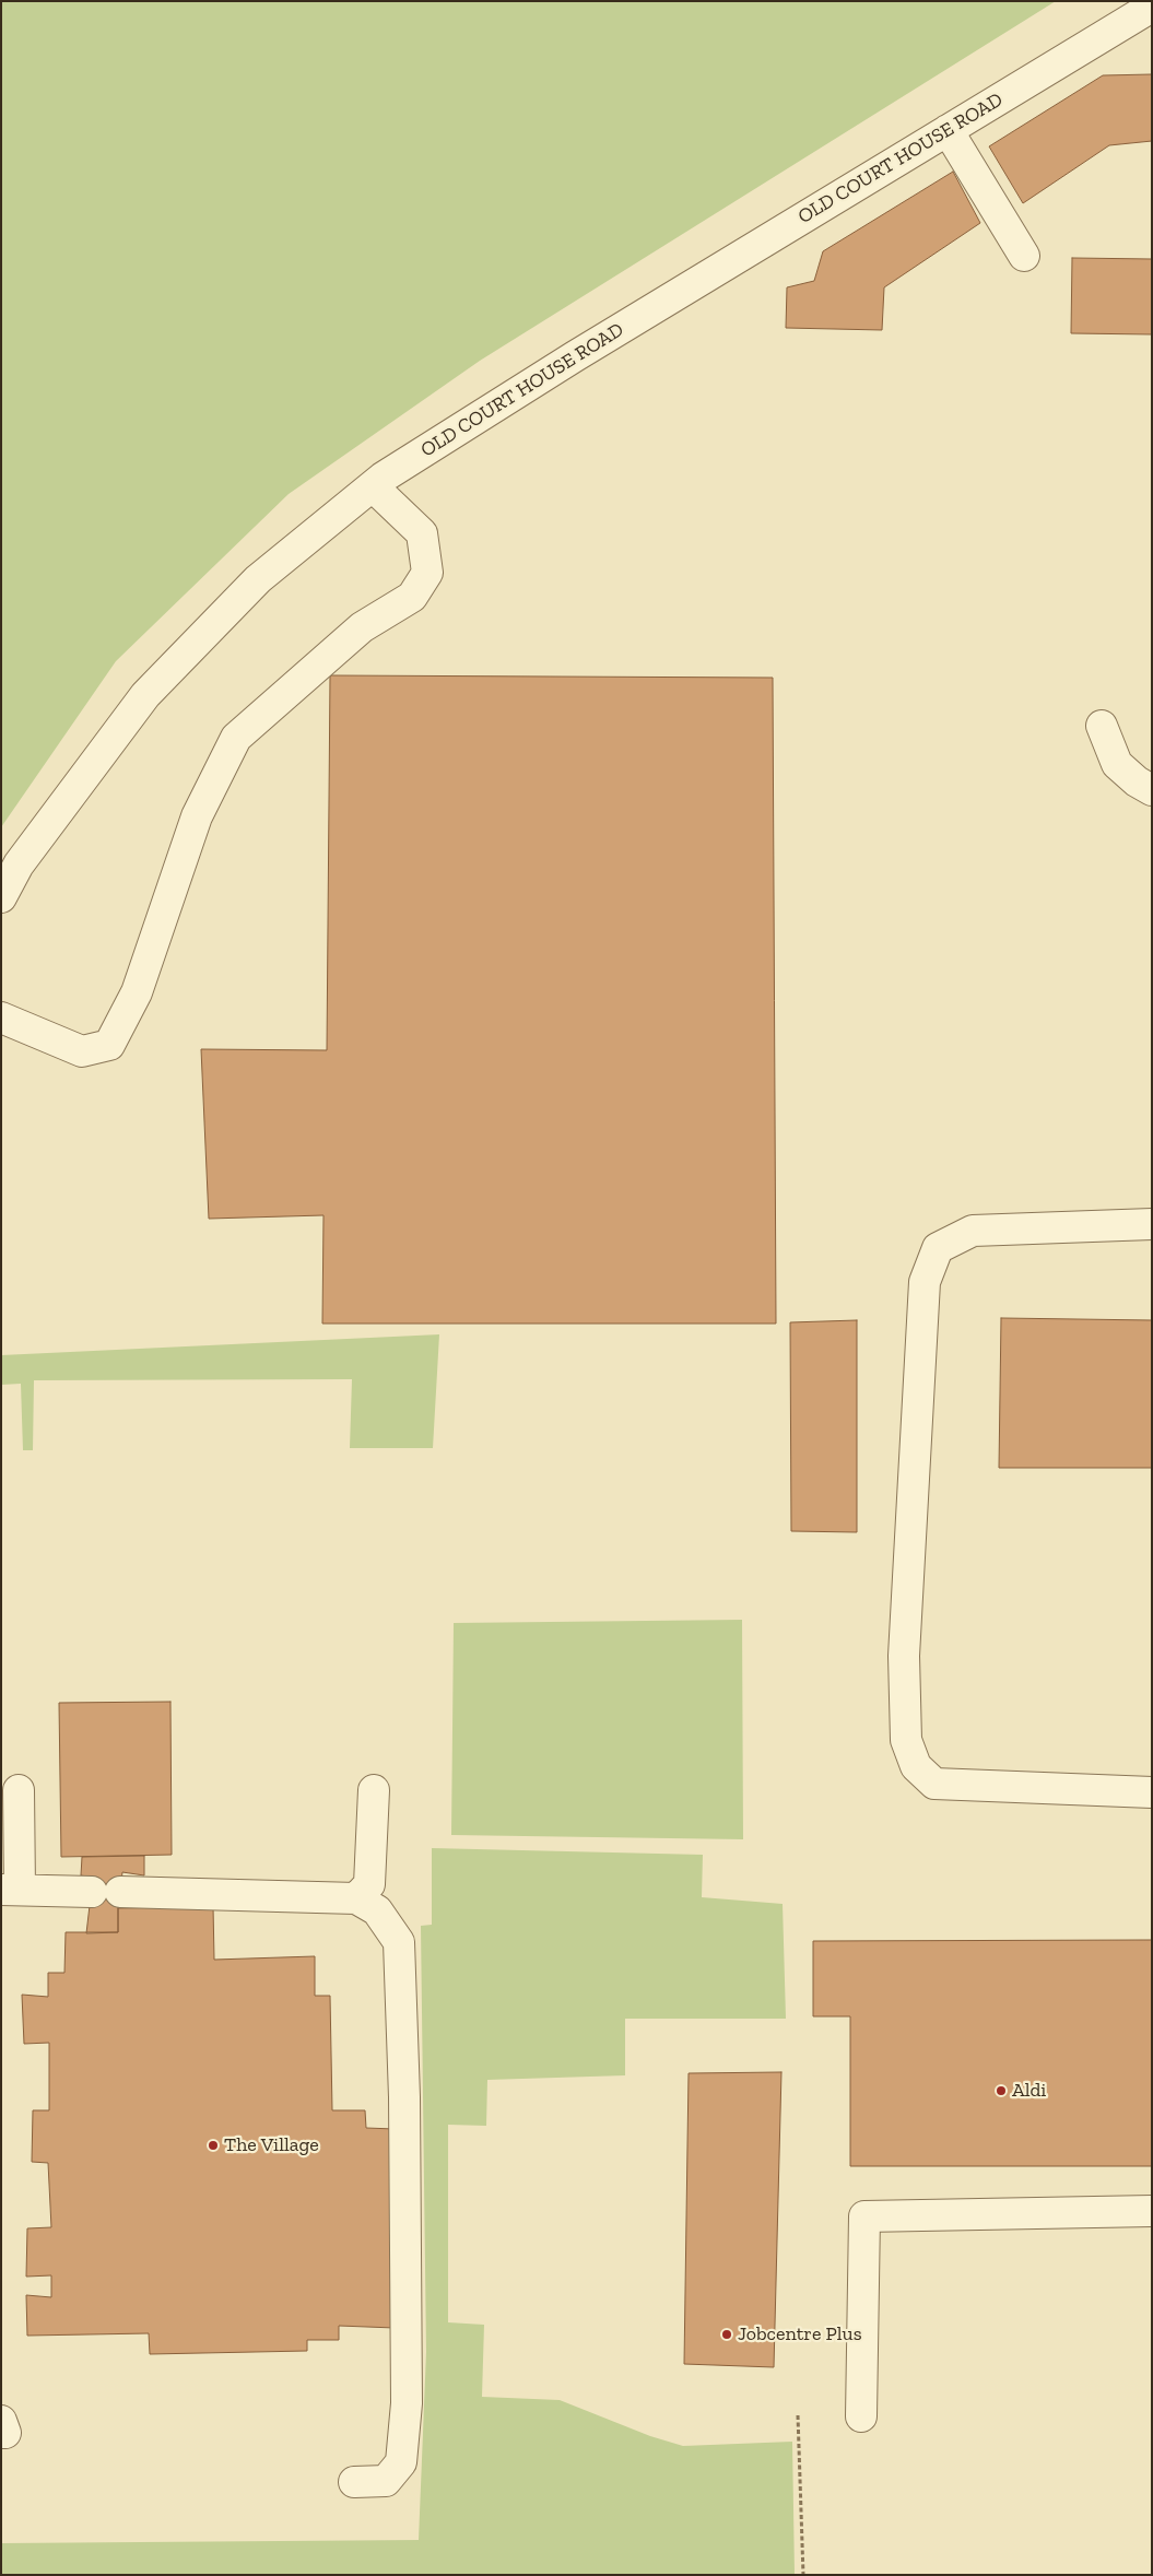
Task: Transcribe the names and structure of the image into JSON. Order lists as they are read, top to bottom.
{
  "streets": {
    "street": ["OLD COURT HOUSE ROAD"]
  },
  "places": ["Aldi", "The Village", "Jobcentre Plus"]
}
